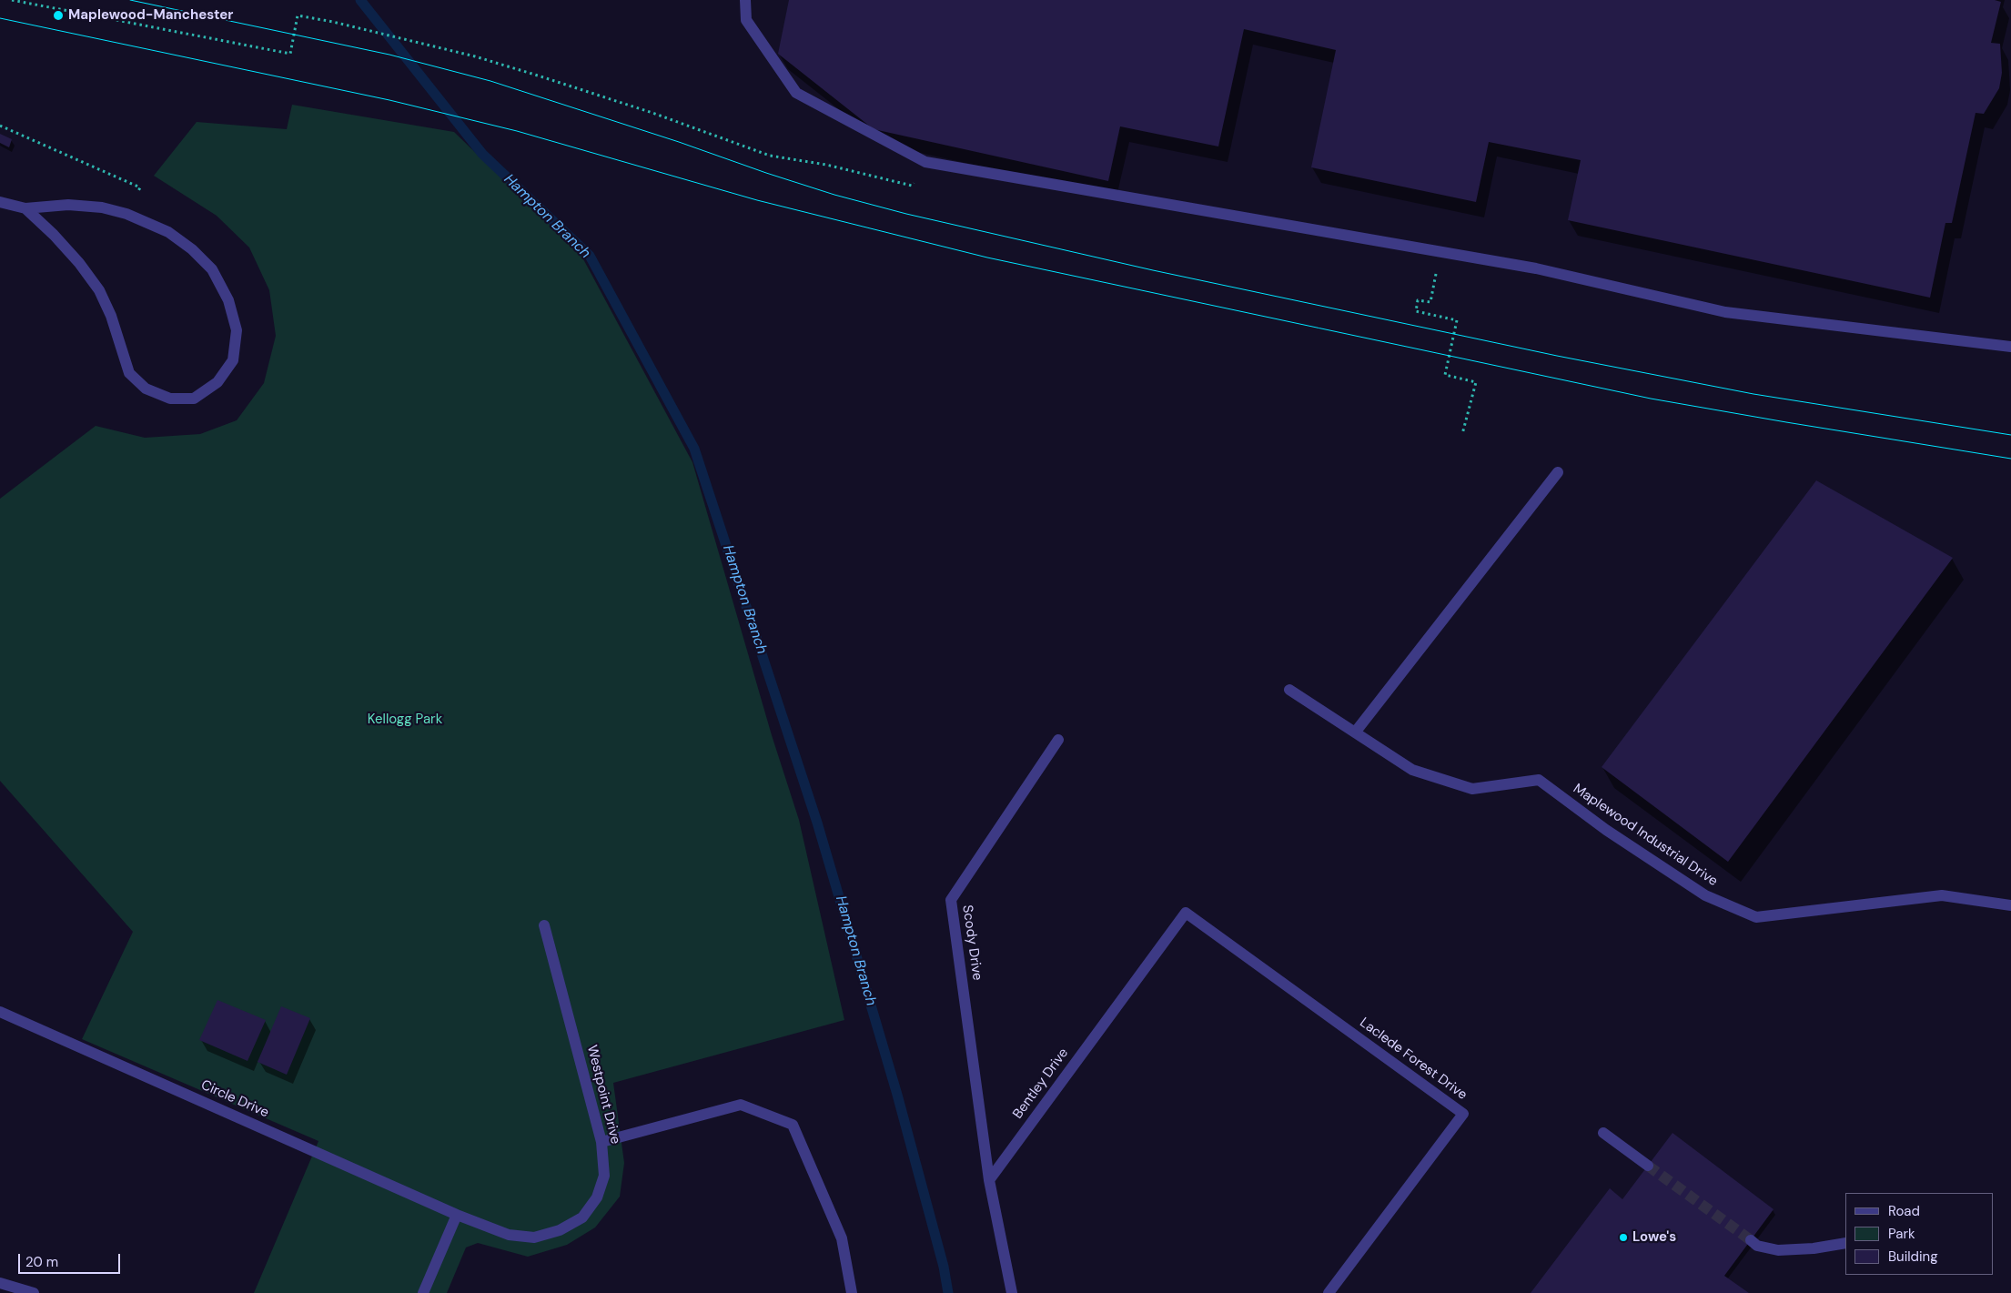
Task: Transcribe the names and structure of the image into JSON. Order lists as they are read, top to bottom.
{
  "streets": {
    "street": [
      "Maplewood Industrial Drive",
      "Scody Drive",
      "Laclede Forest Drive",
      "Bentley Drive",
      "Westpoint Drive",
      "Circle Drive"
    ]
  },
  "crossings": [
    ["Scody Drive", "Bentley Drive"],
    ["Laclede Forest Drive", "Bentley Drive"],
    ["Westpoint Drive", "Circle Drive"]
  ],
  "water": ["Hampton Branch"],
  "parks": ["Kellogg Park"],
  "places": ["Maplewood-Manchester", "Lowe's"],
  "legend": ["Road", "Park", "Building"],
  "scale_bar": "20 m"
}
